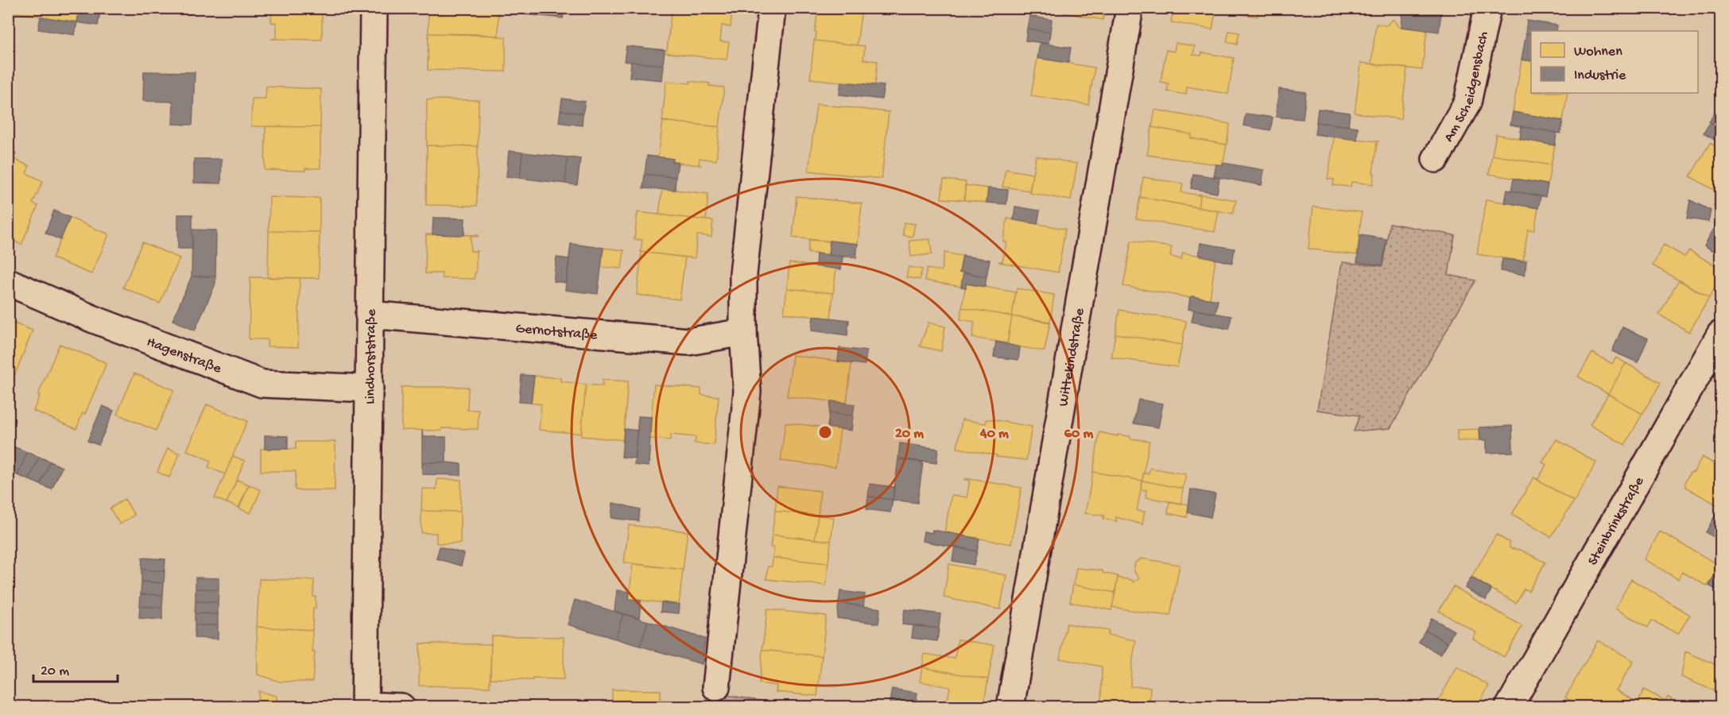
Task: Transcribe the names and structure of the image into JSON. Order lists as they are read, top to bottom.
{
  "streets": {
    "street": [
      "Am Scheidgensbach",
      "Gernotstraße",
      "Hagenstraße",
      "Lindhorststraße",
      "Wittekindstraße",
      "Steinbrinkstraße"
    ]
  },
  "crossings": [
    ["Gernotstraße", "Lindhorststraße"],
    ["Hagenstraße", "Lindhorststraße"]
  ],
  "legend": ["Wohnen", "Industrie"],
  "scale_bar": "20 m",
  "rings": ["20 m", "40 m", "60 m"]
}
